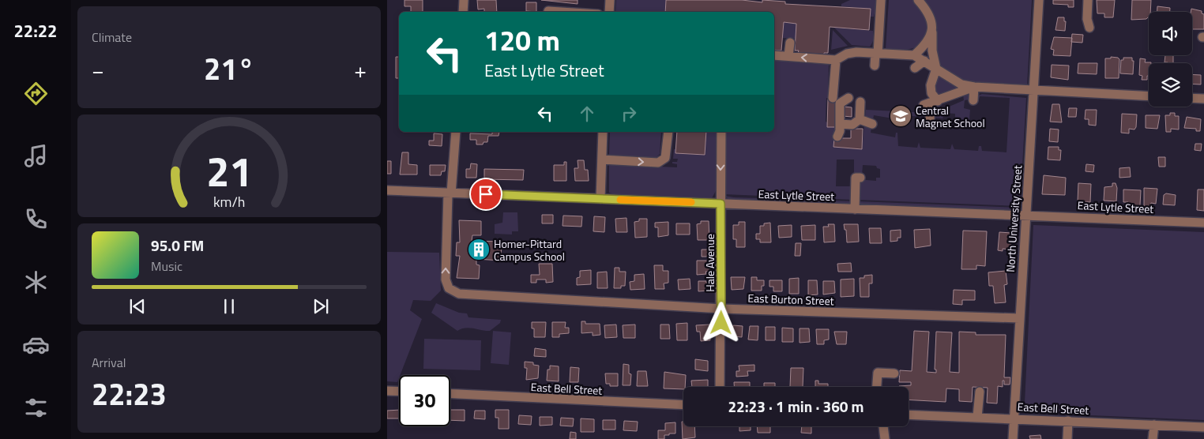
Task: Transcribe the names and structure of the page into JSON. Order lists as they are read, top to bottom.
{
  "streets": {
    "street": [
      "East Lytle Street",
      "North University Street",
      "Hale Avenue",
      "East Burton Street",
      "East Bell Street"
    ]
  },
  "crossings": [
    ["East Lytle Street", "North University Street"],
    ["East Lytle Street", "Hale Avenue"],
    ["East Lytle Street", "East Burton Street"],
    ["North University Street", "East Burton Street"],
    ["North University Street", "East Bell Street"],
    ["Hale Avenue", "East Burton Street"]
  ],
  "places": {
    "school or university": ["Central Magnet School"],
    "building": ["Homer-Pittard Campus School"]
  },
  "page": {
    "tabs": "22:22",
    "tile": [
      "Climate",
      ["Arrival", "22:23"]
    ],
    "turn": ["120 m", "East Lytle Street"],
    "heat": ["−", "21°", "+"],
    "song": ["95.0 FM", "Music"],
    "limit": "30",
    "trip": "22:23 · 1 min · 360 m",
    "gauge": ["21", "km/h"]
  }
}
